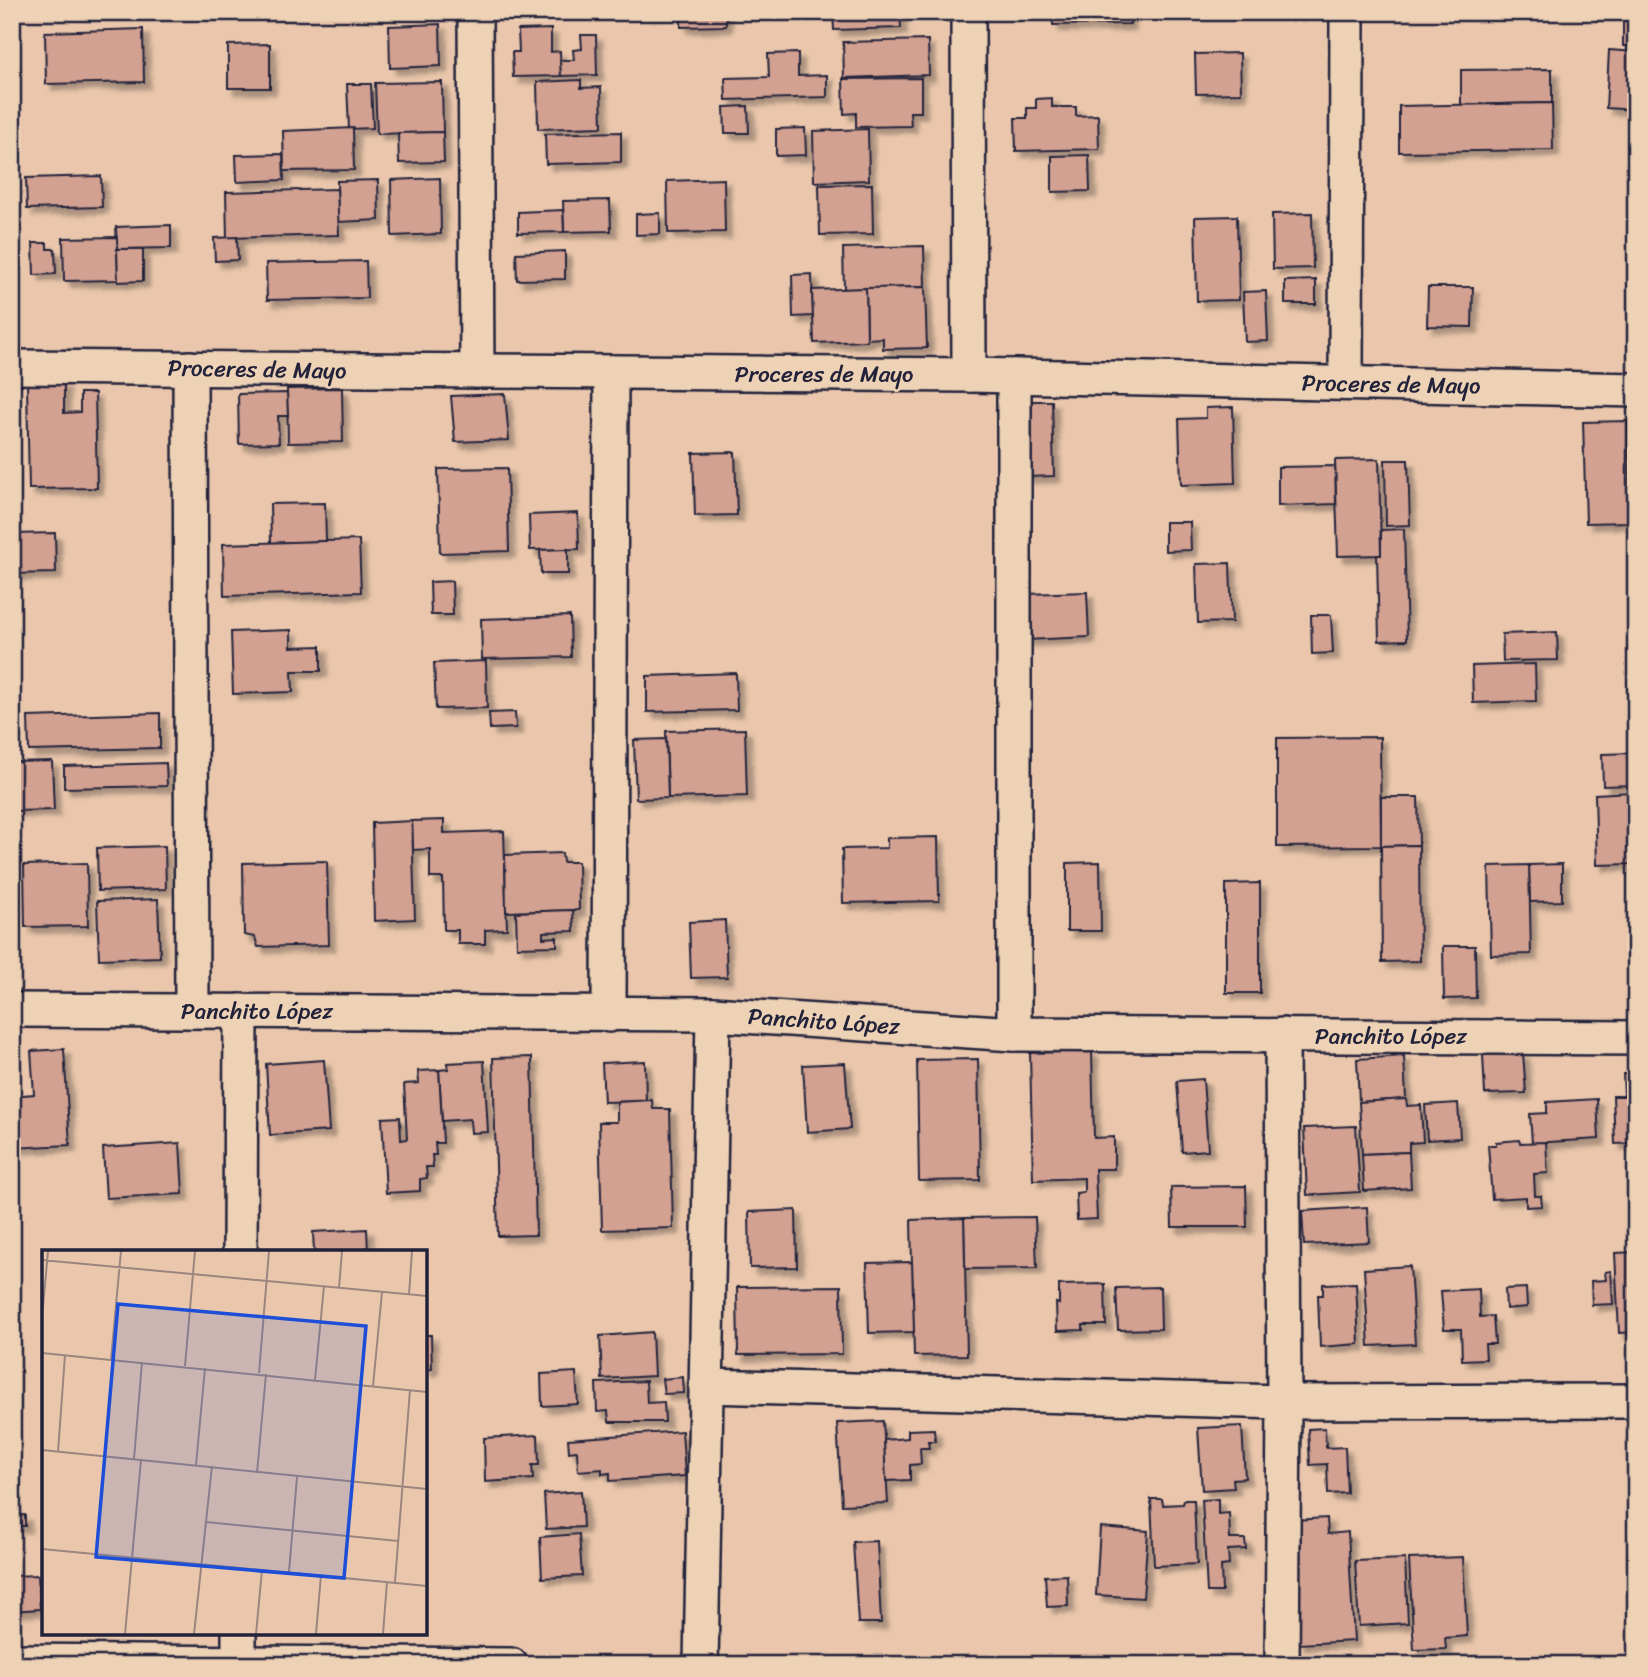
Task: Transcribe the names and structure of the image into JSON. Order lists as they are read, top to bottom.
{
  "streets": {
    "street": ["Proceres de Mayo", "Panchito López"]
  }
}
